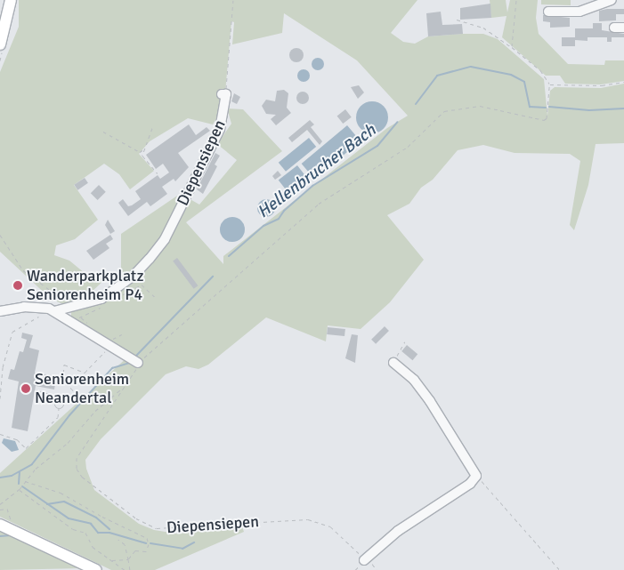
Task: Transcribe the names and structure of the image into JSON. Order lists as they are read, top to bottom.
{
  "streets": {
    "street": ["Diepensiepen"]
  },
  "water": ["Hellenbrucher Bach"],
  "places": ["Wanderparkplatz Seniorenheim P4", "Seniorenheim Neandertal"]
}
